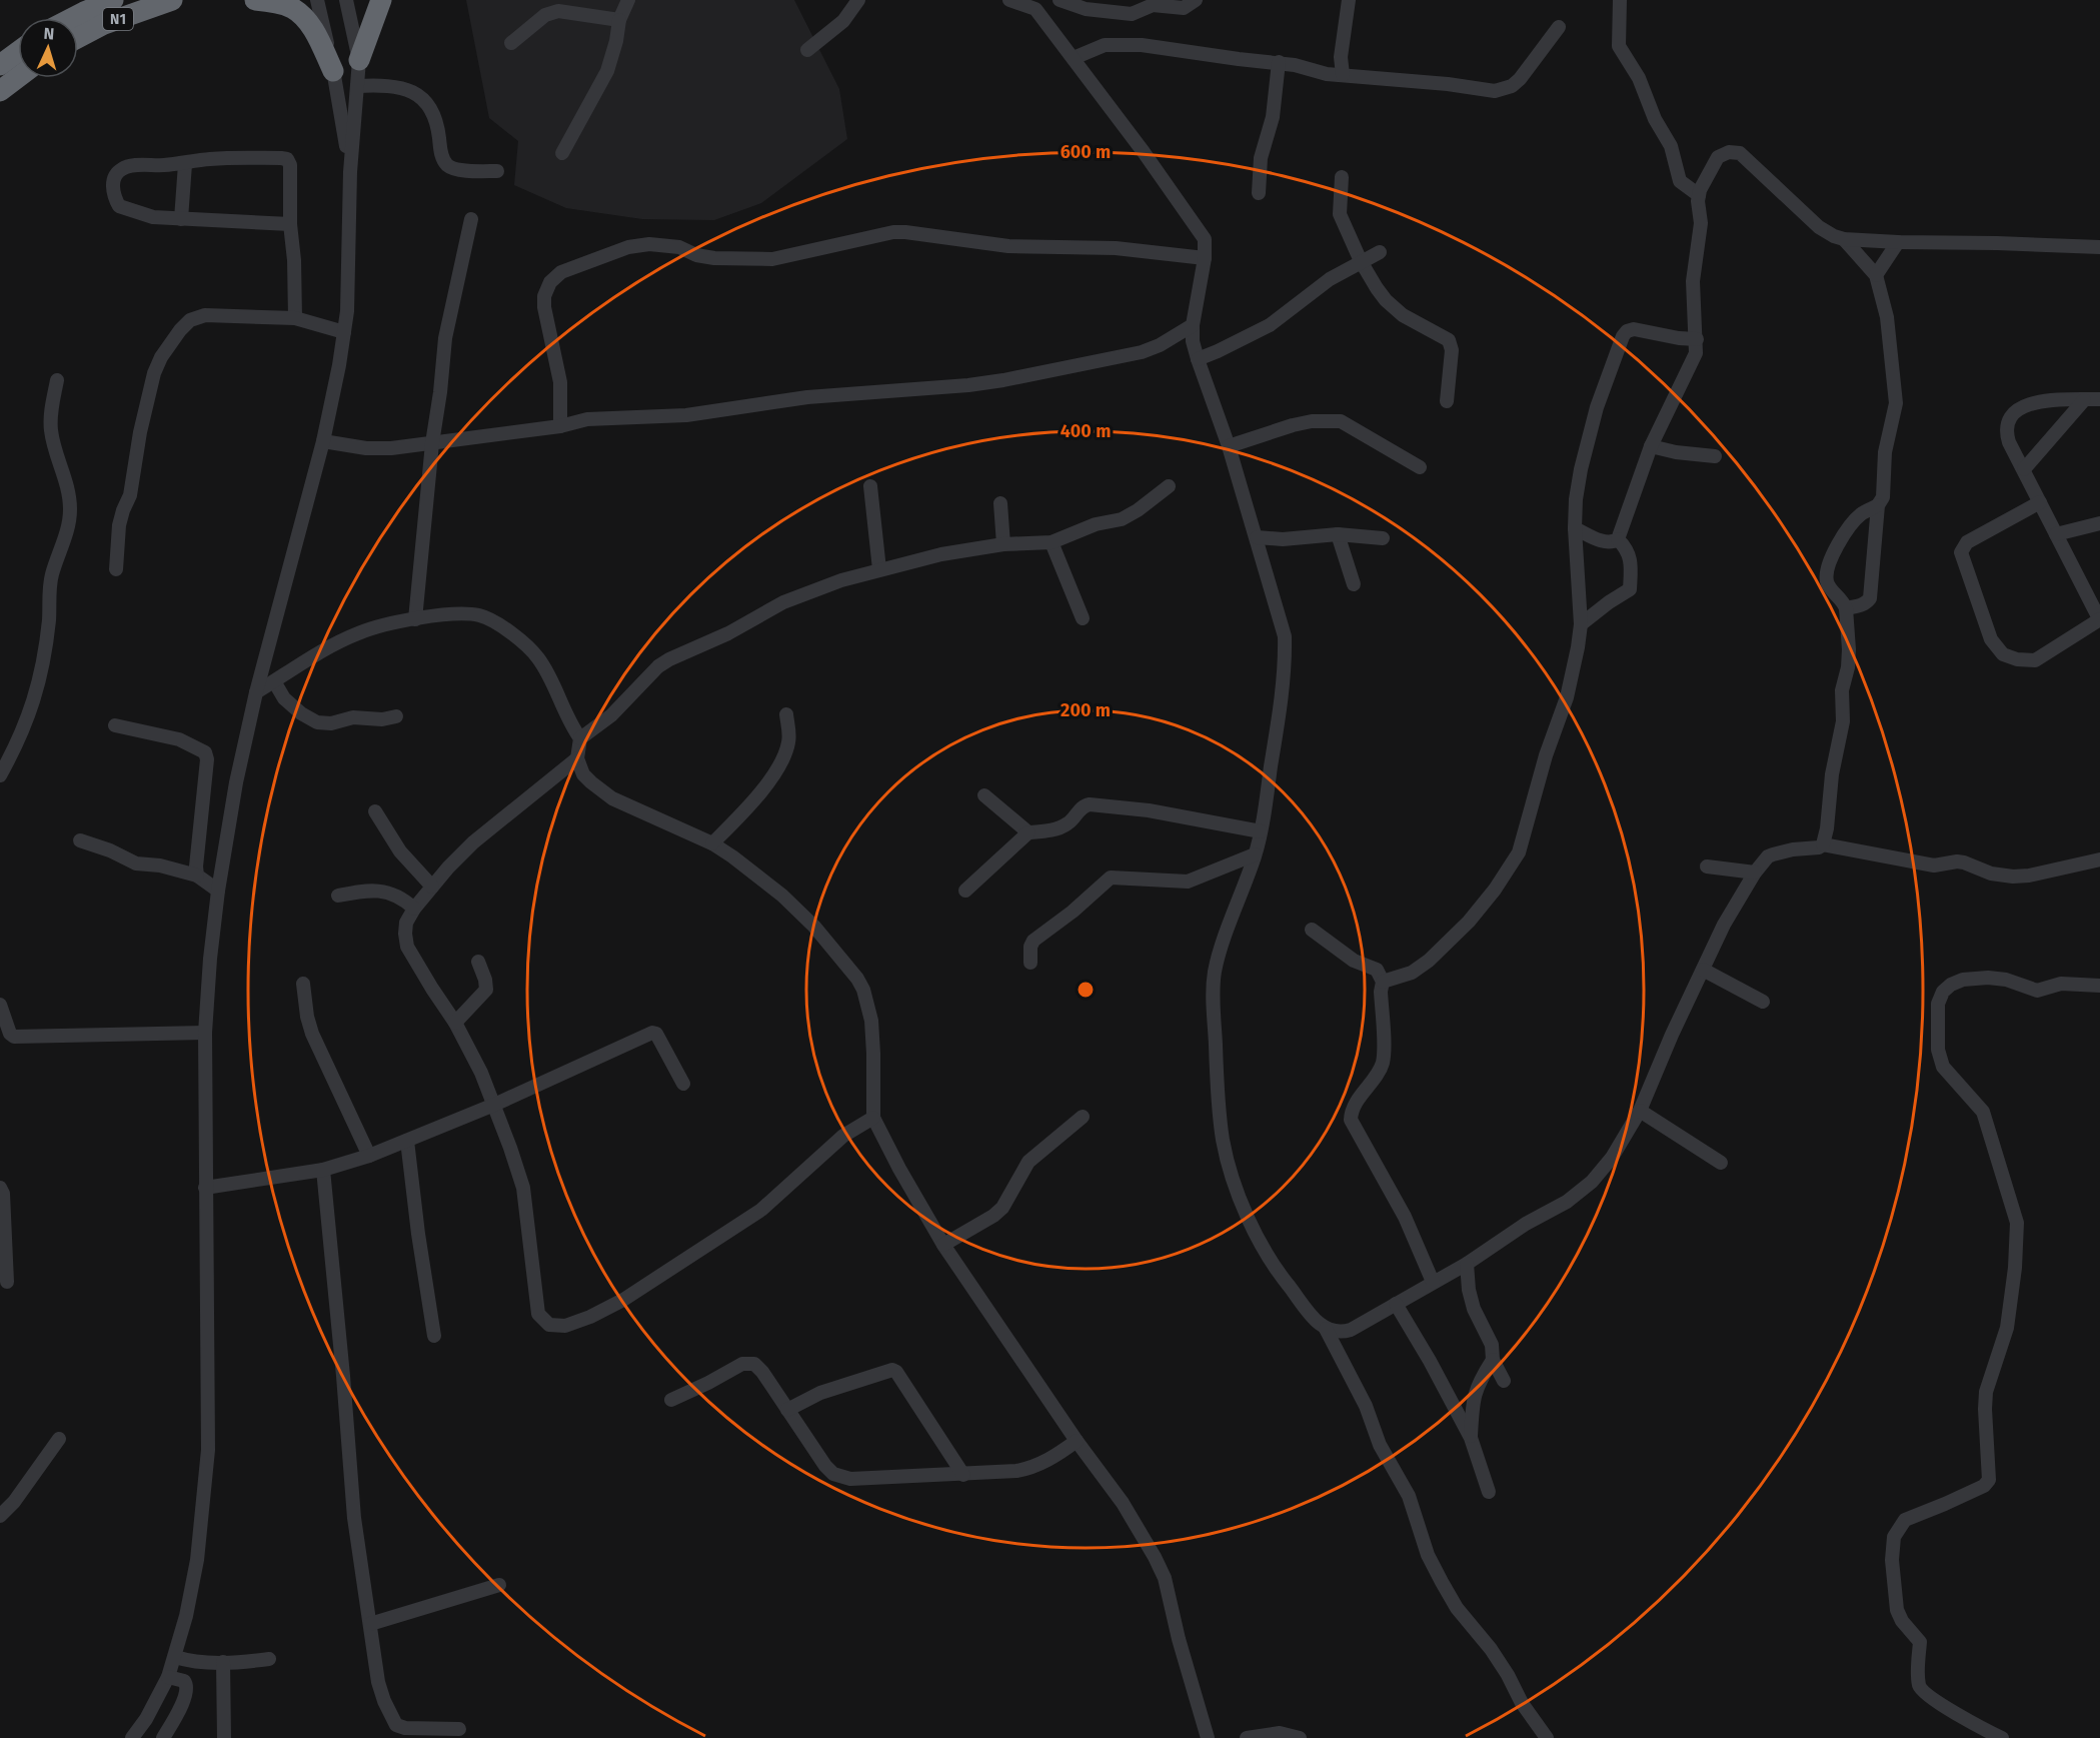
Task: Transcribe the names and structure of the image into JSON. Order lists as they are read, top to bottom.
{
  "streets": {
    "highway": ["N1"]
  },
  "north": "top",
  "rings": ["600 m", "400 m", "200 m"]
}
